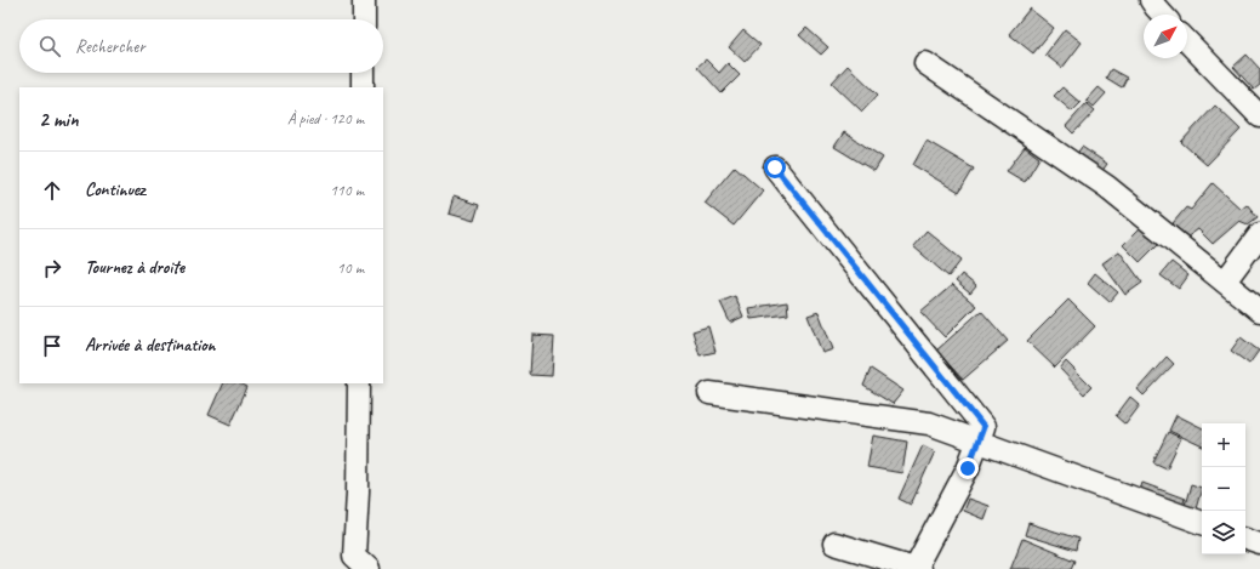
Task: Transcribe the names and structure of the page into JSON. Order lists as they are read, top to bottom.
{
  "north": "top right",
  "page": {
    "search": "Rechercher",
    "heading": ["2 min", "À pied · 120 m"],
    "list": [
      ["Continuez", "110 m"],
      ["Tournez à droite", "10 m"],
      "Arrivée à destination"
    ],
    "map_buttons": ["+", "−"]
  }
}
